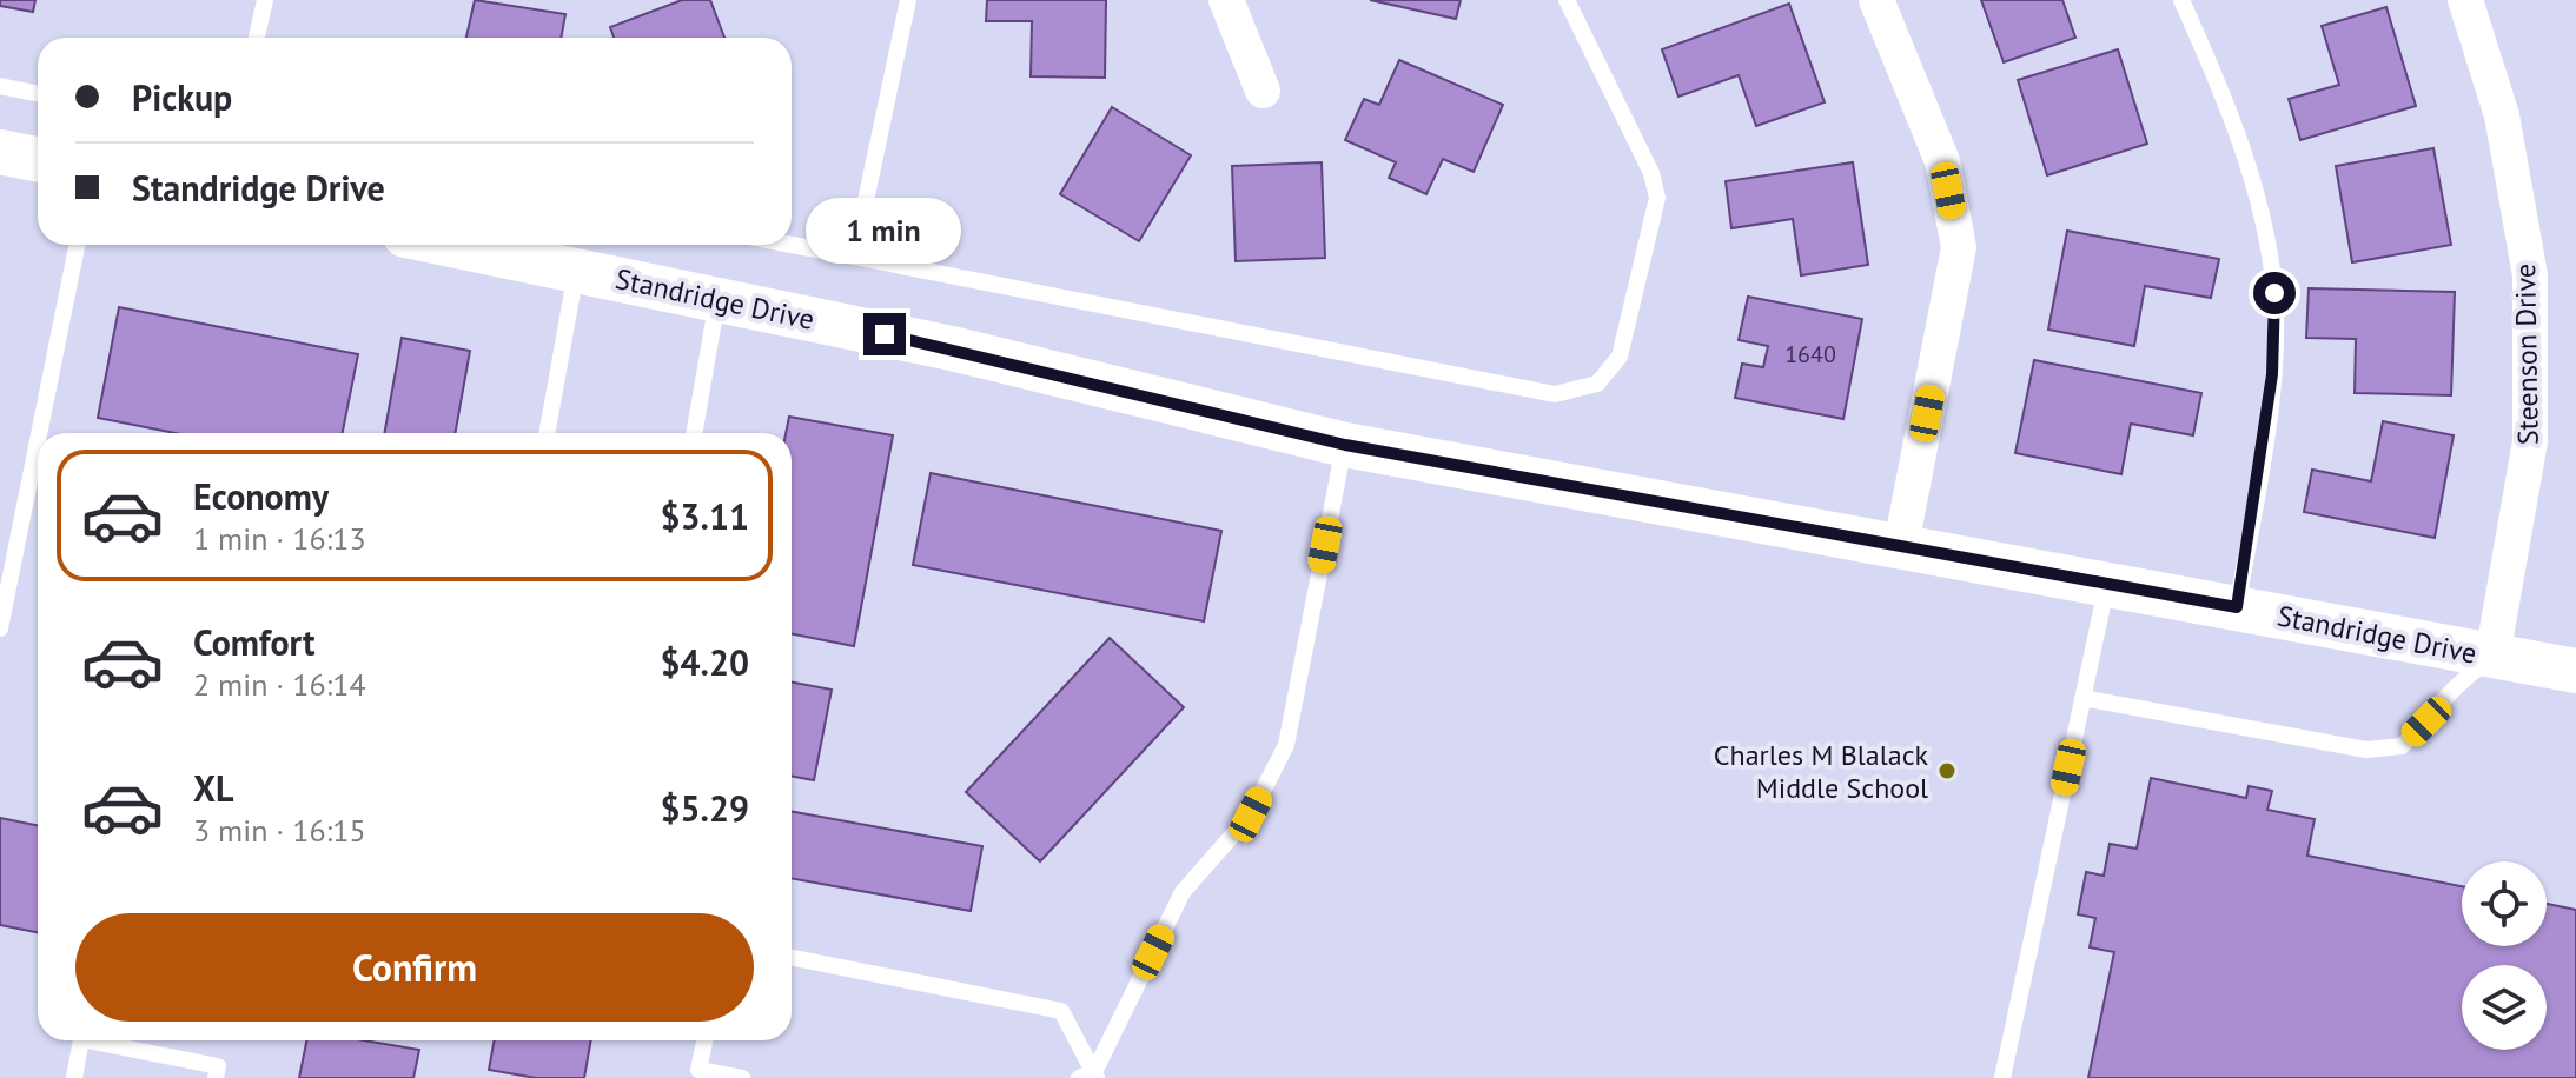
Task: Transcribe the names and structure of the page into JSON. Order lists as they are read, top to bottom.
{
  "streets": {
    "street": ["Standridge Drive", "Steenson Drive"]
  },
  "crossings": [
    ["Standridge Drive", "Steenson Drive"]
  ],
  "places": ["Charles M Blalack Middle School"],
  "house_numbers": ["1640"],
  "page": {
    "banner": ["Pickup", "Standridge Drive"],
    "bubble": "1 min",
    "list": [
      {
        "name": "Economy",
        "note": "1 min · 16:13",
        "value": "$3.11"
      },
      {
        "name": "Comfort",
        "note": "2 min · 16:14",
        "value": "$4.20"
      },
      {
        "name": "XL",
        "note": "3 min · 16:15",
        "value": "$5.29"
      }
    ],
    "buttons": "Confirm"
  }
}
